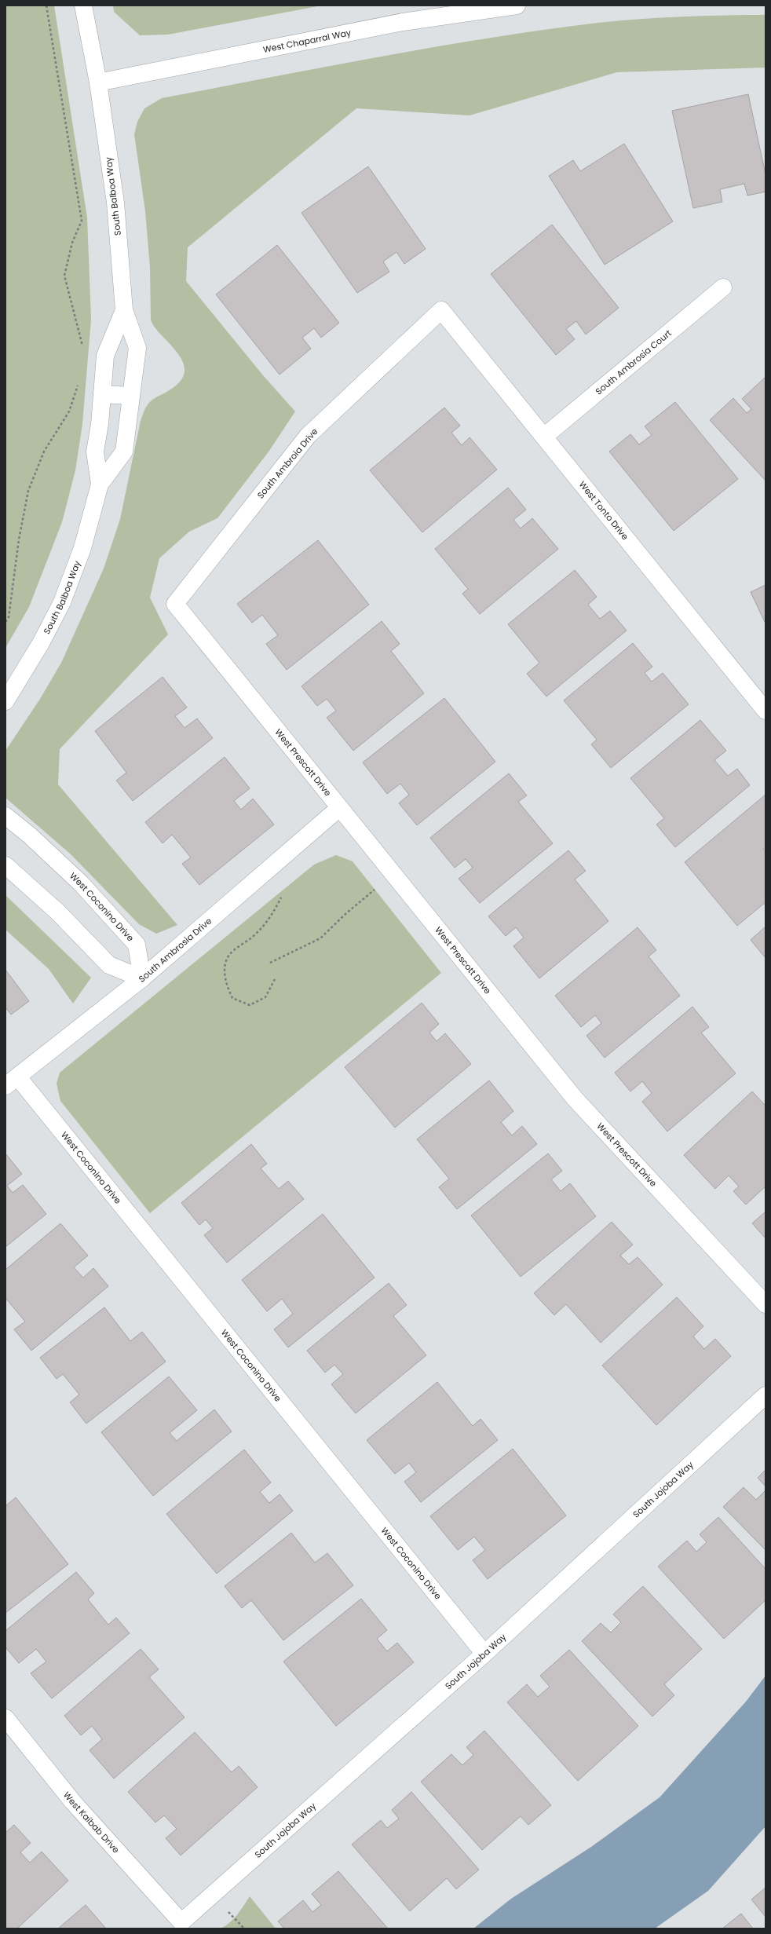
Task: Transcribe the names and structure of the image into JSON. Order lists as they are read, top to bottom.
{
  "streets": {
    "street": [
      "West Chaparral Way",
      "South Balboa Way",
      "South Ambrosia Court",
      "South Ambroia Drive",
      "West Tonto Drive",
      "West Prescott Drive",
      "West Coconino Drive",
      "South Ambrosia Drive",
      "South Jojoba Way",
      "West Kaibab Drive"
    ]
  },
  "crossings": [
    ["West Chaparral Way", "South Balboa Way"],
    ["South Ambrosia Court", "West Tonto Drive"],
    ["South Ambroia Drive", "West Tonto Drive"],
    ["South Ambroia Drive", "West Prescott Drive"],
    ["West Prescott Drive", "South Ambrosia Drive"],
    ["West Coconino Drive", "South Ambrosia Drive"],
    ["West Coconino Drive", "South Jojoba Way"],
    ["South Jojoba Way", "West Kaibab Drive"]
  ]
}
